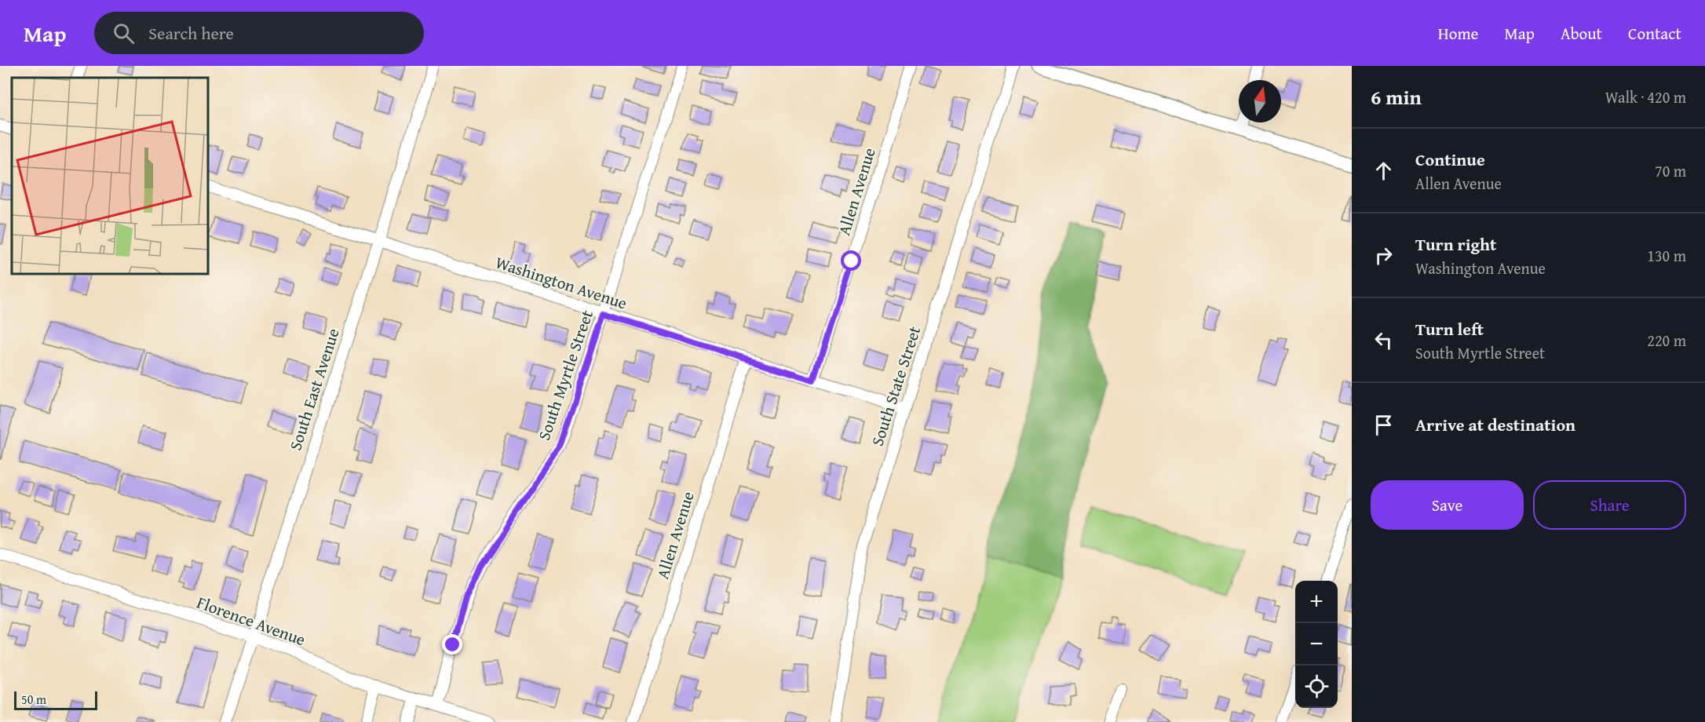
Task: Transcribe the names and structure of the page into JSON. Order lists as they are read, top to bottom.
{
  "streets": {
    "street": [
      "Allen Avenue",
      "Washington Avenue",
      "South Myrtle Street",
      "South State Street",
      "South East Avenue",
      "Florence Avenue"
    ]
  },
  "crossings": [
    ["Allen Avenue", "Washington Avenue"],
    ["Washington Avenue", "South Myrtle Street"],
    ["Washington Avenue", "South State Street"],
    ["Washington Avenue", "South East Avenue"],
    ["South Myrtle Street", "Florence Avenue"],
    ["South East Avenue", "Florence Avenue"]
  ],
  "scale_bar": "50 m",
  "north": "top",
  "page": {
    "header": "Map",
    "search": "Search here",
    "nav": [
      "Home",
      "Map",
      "About",
      "Contact"
    ],
    "heading": ["6 min", "Walk · 420 m"],
    "list": [
      ["Continue", "Allen Avenue", "70 m"],
      ["Turn right", "Washington Avenue", "130 m"],
      ["Turn left", "South Myrtle Street", "220 m"],
      "Arrive at destination"
    ],
    "buttons": ["Save", "Share"],
    "map_buttons": ["+", "−"],
    "scale": "50 m"
  }
}
